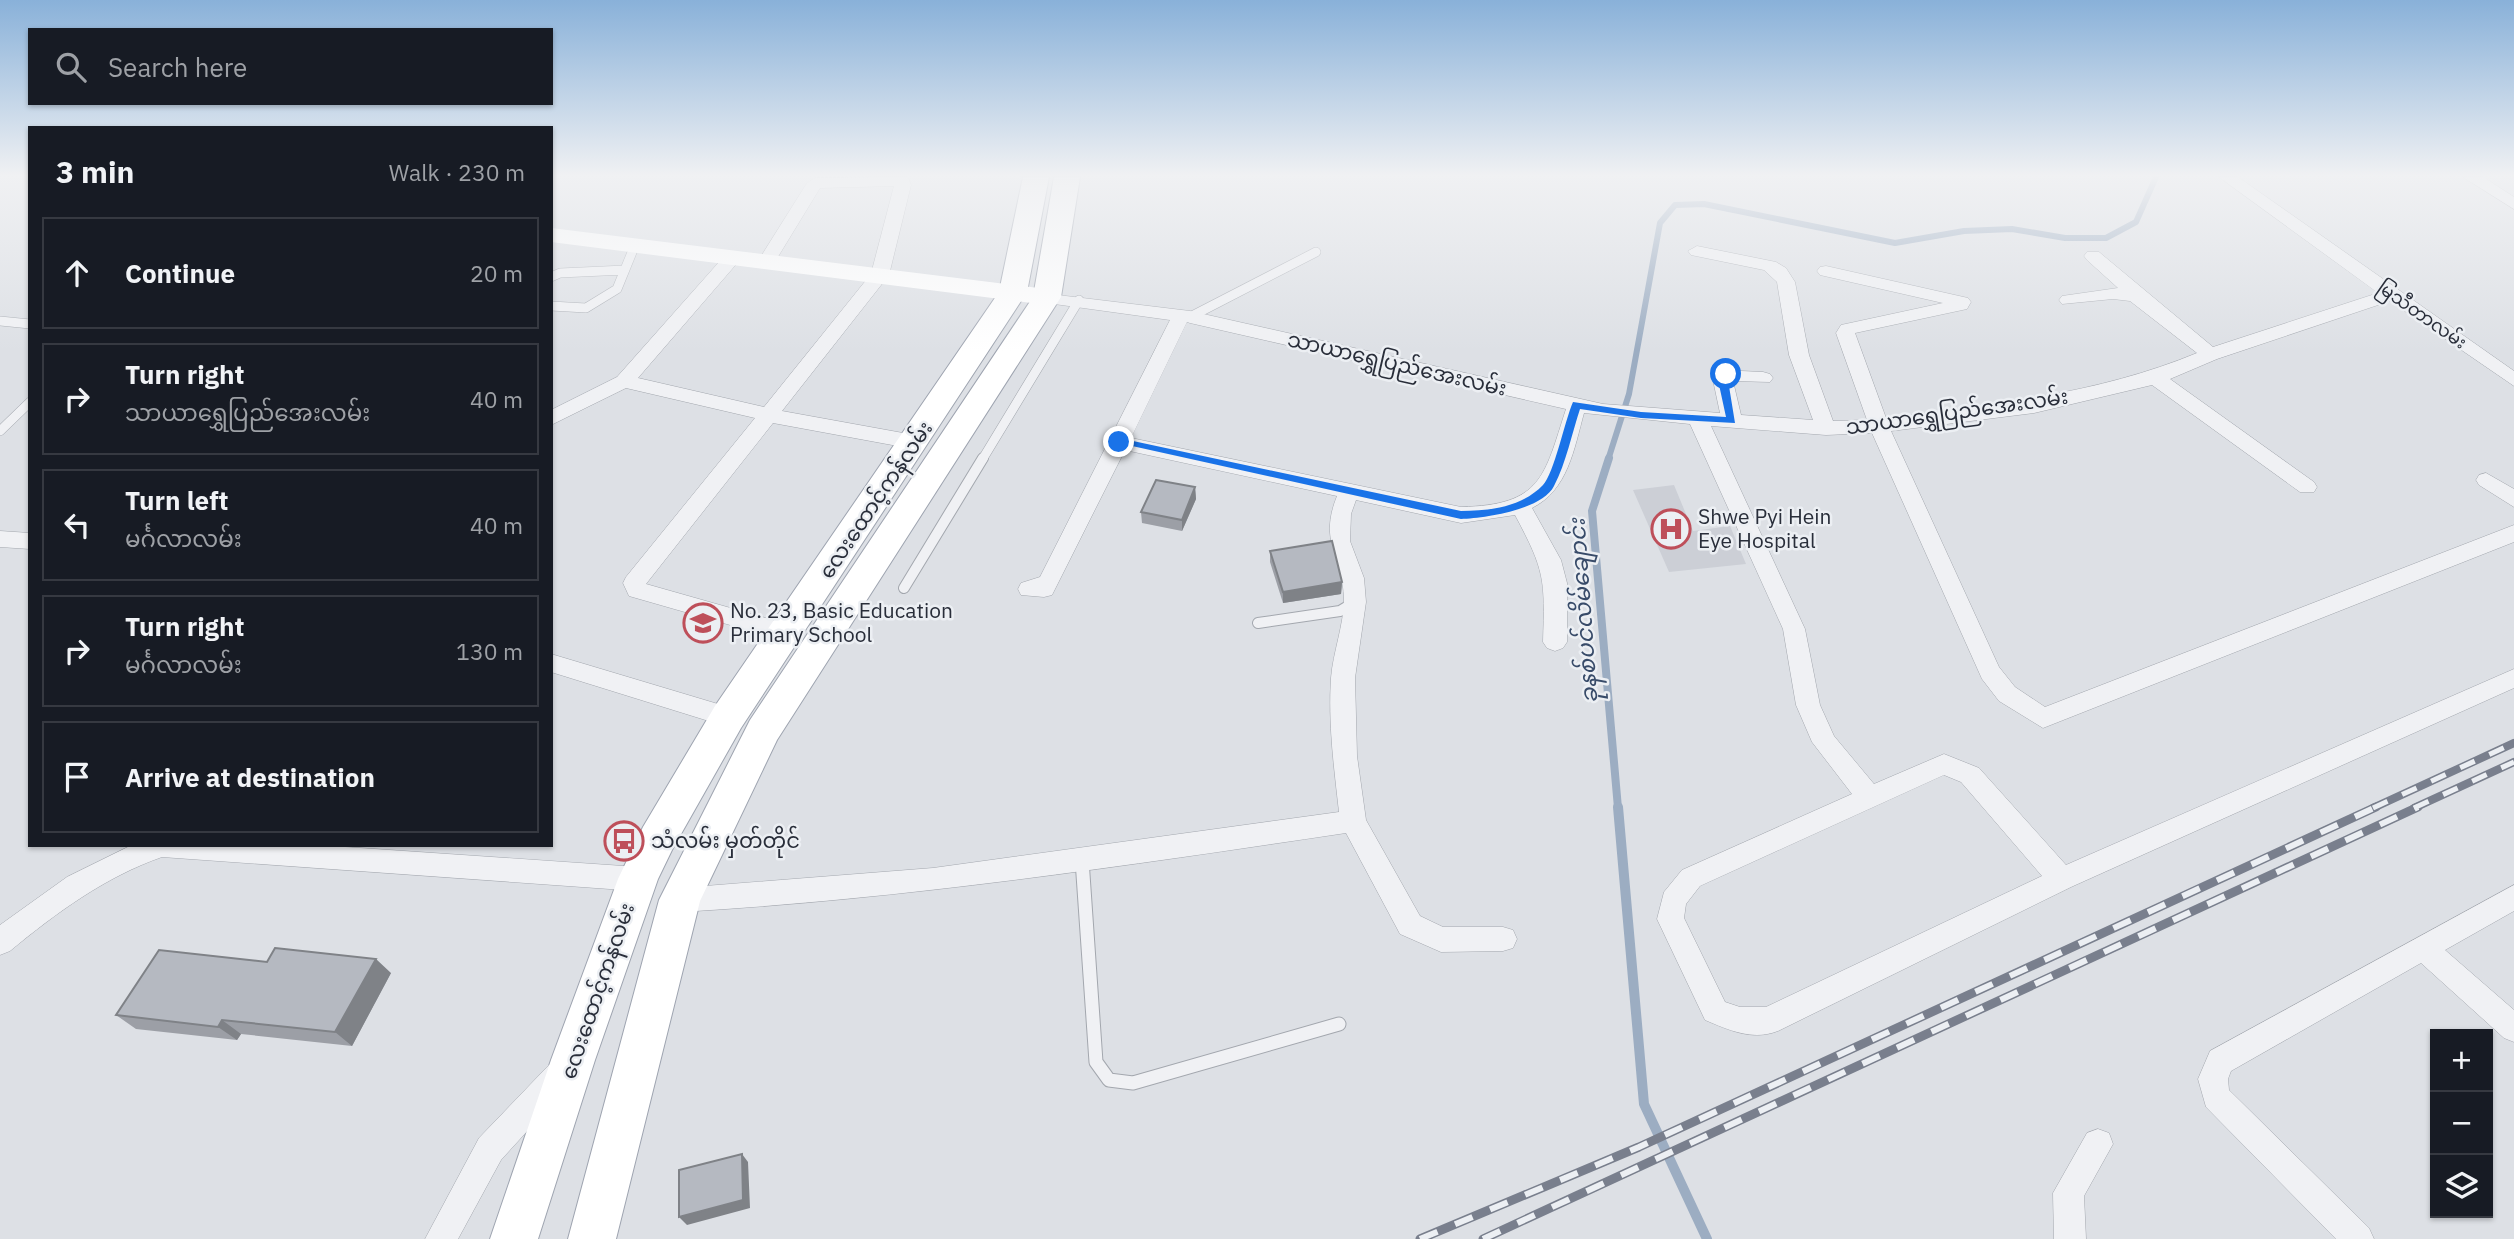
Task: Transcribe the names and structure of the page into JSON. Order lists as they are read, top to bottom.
{
  "streets": {
    "main road": ["လေးထောင့်ကန်လမ်း"],
    "street": ["မြသီတာလမ်း", "သာယာရွှေပြည်အေးလမ်း"]
  },
  "crossings": [
    ["မြသီတာလမ်း", "သာယာရွှေပြည်အေးလမ်း"],
    ["သာယာရွှေပြည်အေးလမ်း", "လေးထောင့်ကန်လမ်း"]
  ],
  "water": ["ခုနစ်ပင်လိမ်ချောင်း"],
  "places": {
    "hospital": ["Shwe Pyi Hein Eye Hospital"],
    "school or university": ["No. 23, Basic Education Primary School"],
    "bus stop": ["သံလမ်း မှတ်တိုင်"]
  },
  "page": {
    "search": "Search here",
    "heading": ["3 min", "Walk · 230 m"],
    "list": [
      ["Continue", "20 m"],
      ["Turn right", "သာယာရွှေပြည်အေးလမ်း", "40 m"],
      ["Turn left", "မင်္ဂလာလမ်း", "40 m"],
      ["Turn right", "မင်္ဂလာလမ်း", "130 m"],
      "Arrive at destination"
    ],
    "map_buttons": ["+", "−"]
  }
}
